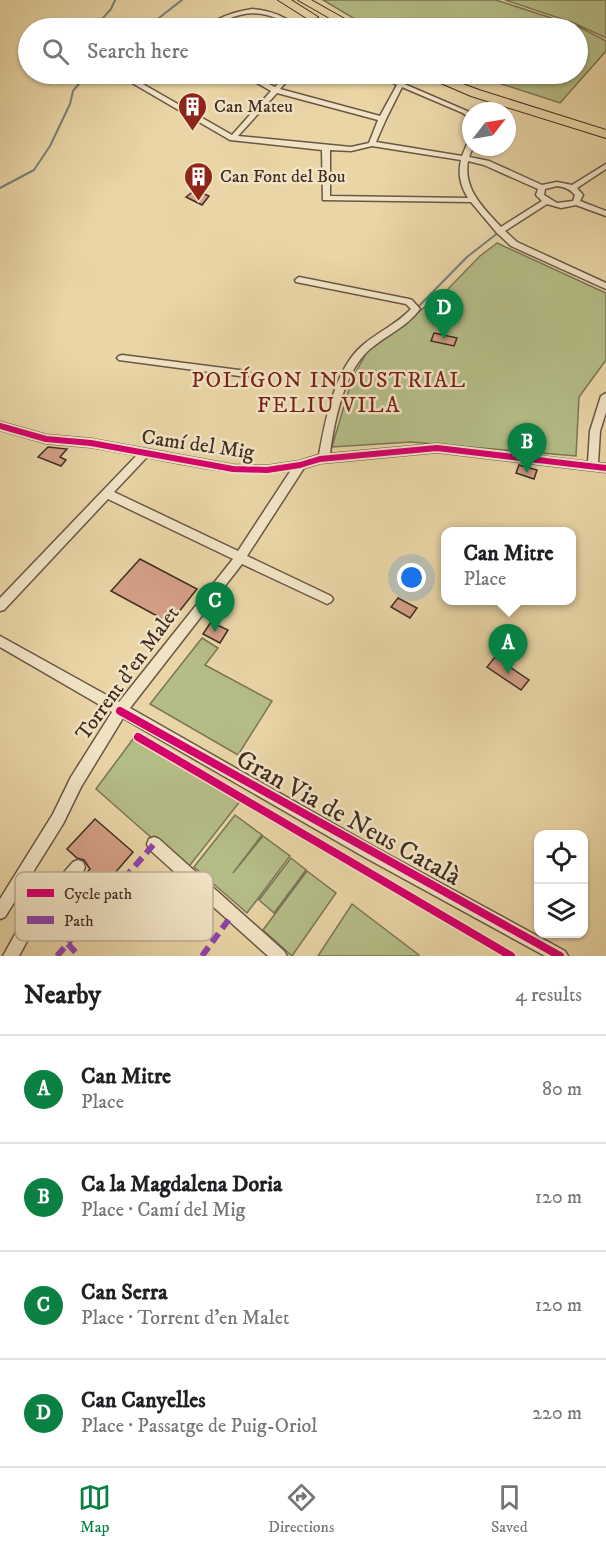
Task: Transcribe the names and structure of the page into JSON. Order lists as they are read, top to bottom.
{
  "streets": {
    "street": ["Camí del Mig", "Torrent d'en Malet", "Gran Via de Neus Català"]
  },
  "crossings": [
    ["Camí del Mig", "Torrent d'en Malet"],
    ["Torrent d'en Malet", "Gran Via de Neus Català"]
  ],
  "districts": ["POLÍGON INDUSTRIAL FELIU VILA"],
  "places": {
    "building": ["Can Mateu", "Can Font del Bou"]
  },
  "legend": ["Cycle path", "Path"],
  "north": "top right",
  "page": {
    "search": "Search here",
    "pins": [
      "D",
      "B",
      "C",
      "A"
    ],
    "popup": ["Can Mitre", "Place"],
    "heading": ["Nearby", "4 results"],
    "list": [
      {
        "mark": "A",
        "name": "Can Mitre",
        "note": "Place",
        "value": "80 m"
      },
      {
        "mark": "B",
        "name": "Ca la Magdalena Doria",
        "note": "Place · Camí del Mig",
        "value": "120 m"
      },
      {
        "mark": "C",
        "name": "Can Serra",
        "note": "Place · Torrent d'en Malet",
        "value": "120 m"
      },
      {
        "mark": "D",
        "name": "Can Canyelles",
        "note": "Place · Passatge de Puig-Oriol",
        "value": "220 m"
      }
    ],
    "nav": ["Map", "Directions", "Saved"]
  }
}
